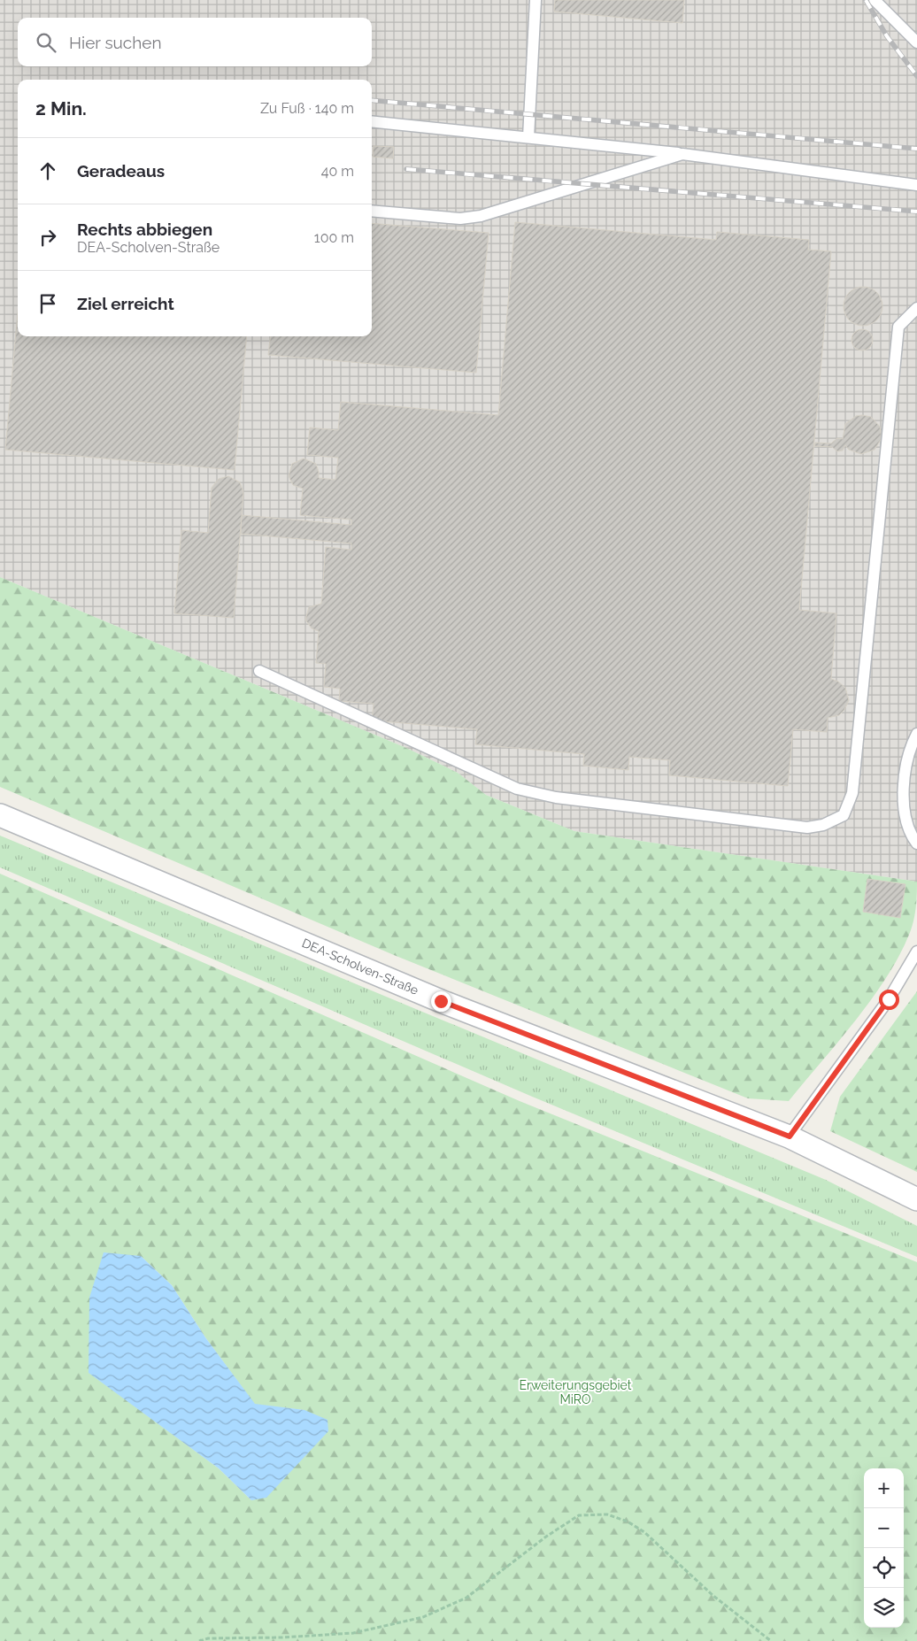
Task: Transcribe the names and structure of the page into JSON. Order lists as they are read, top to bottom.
{
  "streets": {
    "street": ["DEA-Scholven-Straße"]
  },
  "parks": ["Erweiterungsgebiet MiRO"],
  "page": {
    "search": "Hier suchen",
    "heading": ["2 Min.", "Zu Fuß · 140 m"],
    "list": [
      ["Geradeaus", "40 m"],
      ["Rechts abbiegen", "DEA-Scholven-Straße", "100 m"],
      "Ziel erreicht"
    ],
    "map_buttons": ["+", "−"]
  }
}
